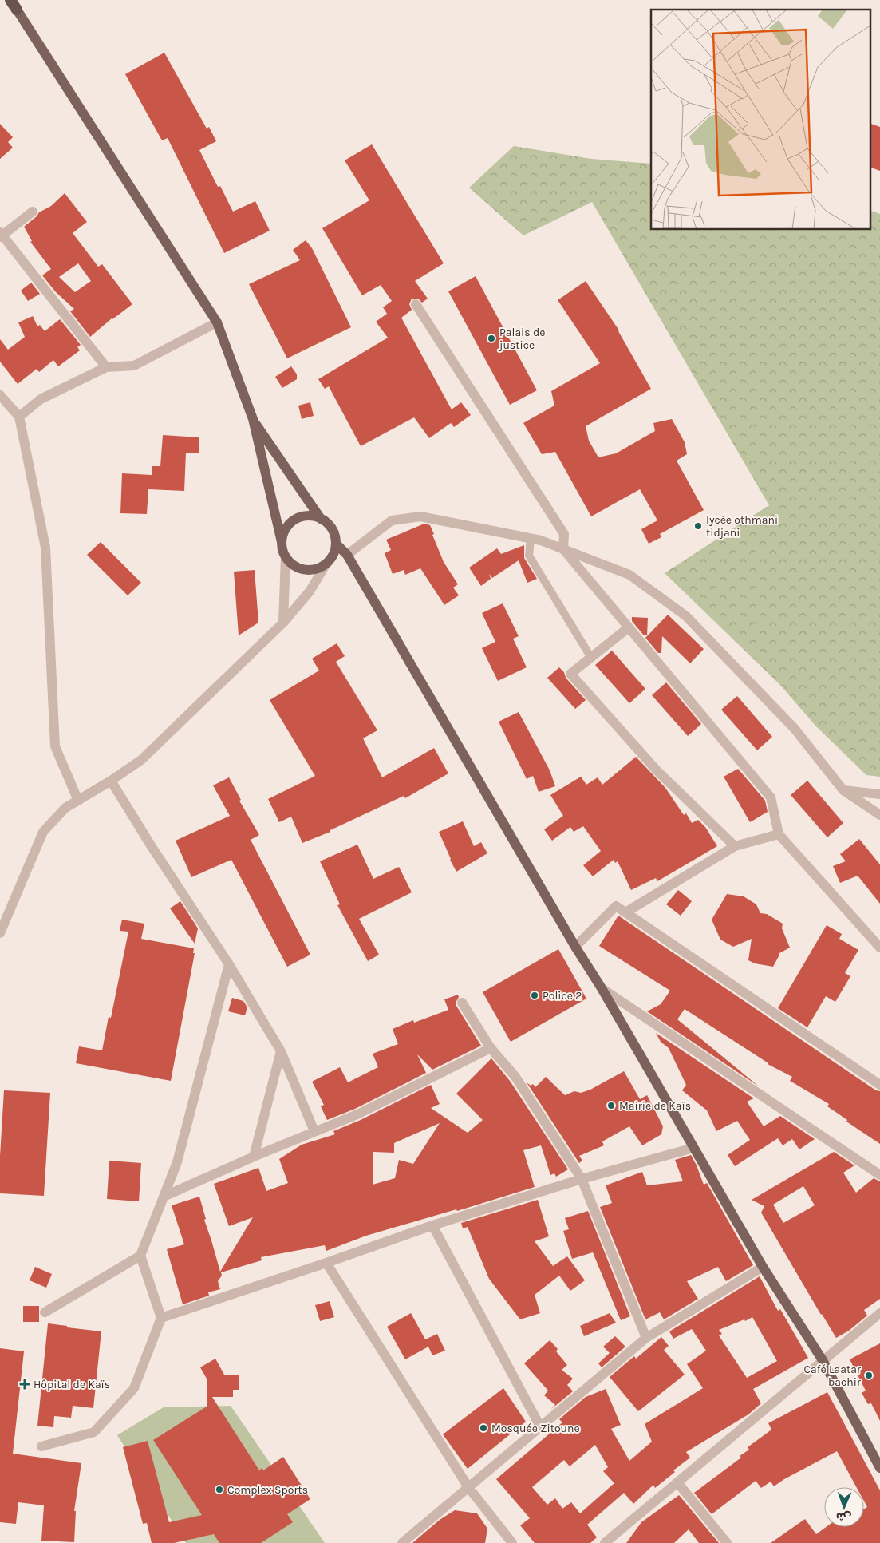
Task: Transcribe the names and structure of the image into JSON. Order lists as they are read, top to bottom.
{
  "places": {
    "other": [
      "Palais de justice",
      "lycée othmani tidjani",
      "Police 2",
      "Mairie de Kaïs",
      "Café Laatar bachir",
      "Mosquée Zitoune",
      "Complex Sports"
    ],
    "health": ["Hôpital de Kaïs"]
  },
  "north": "bottom"
}
